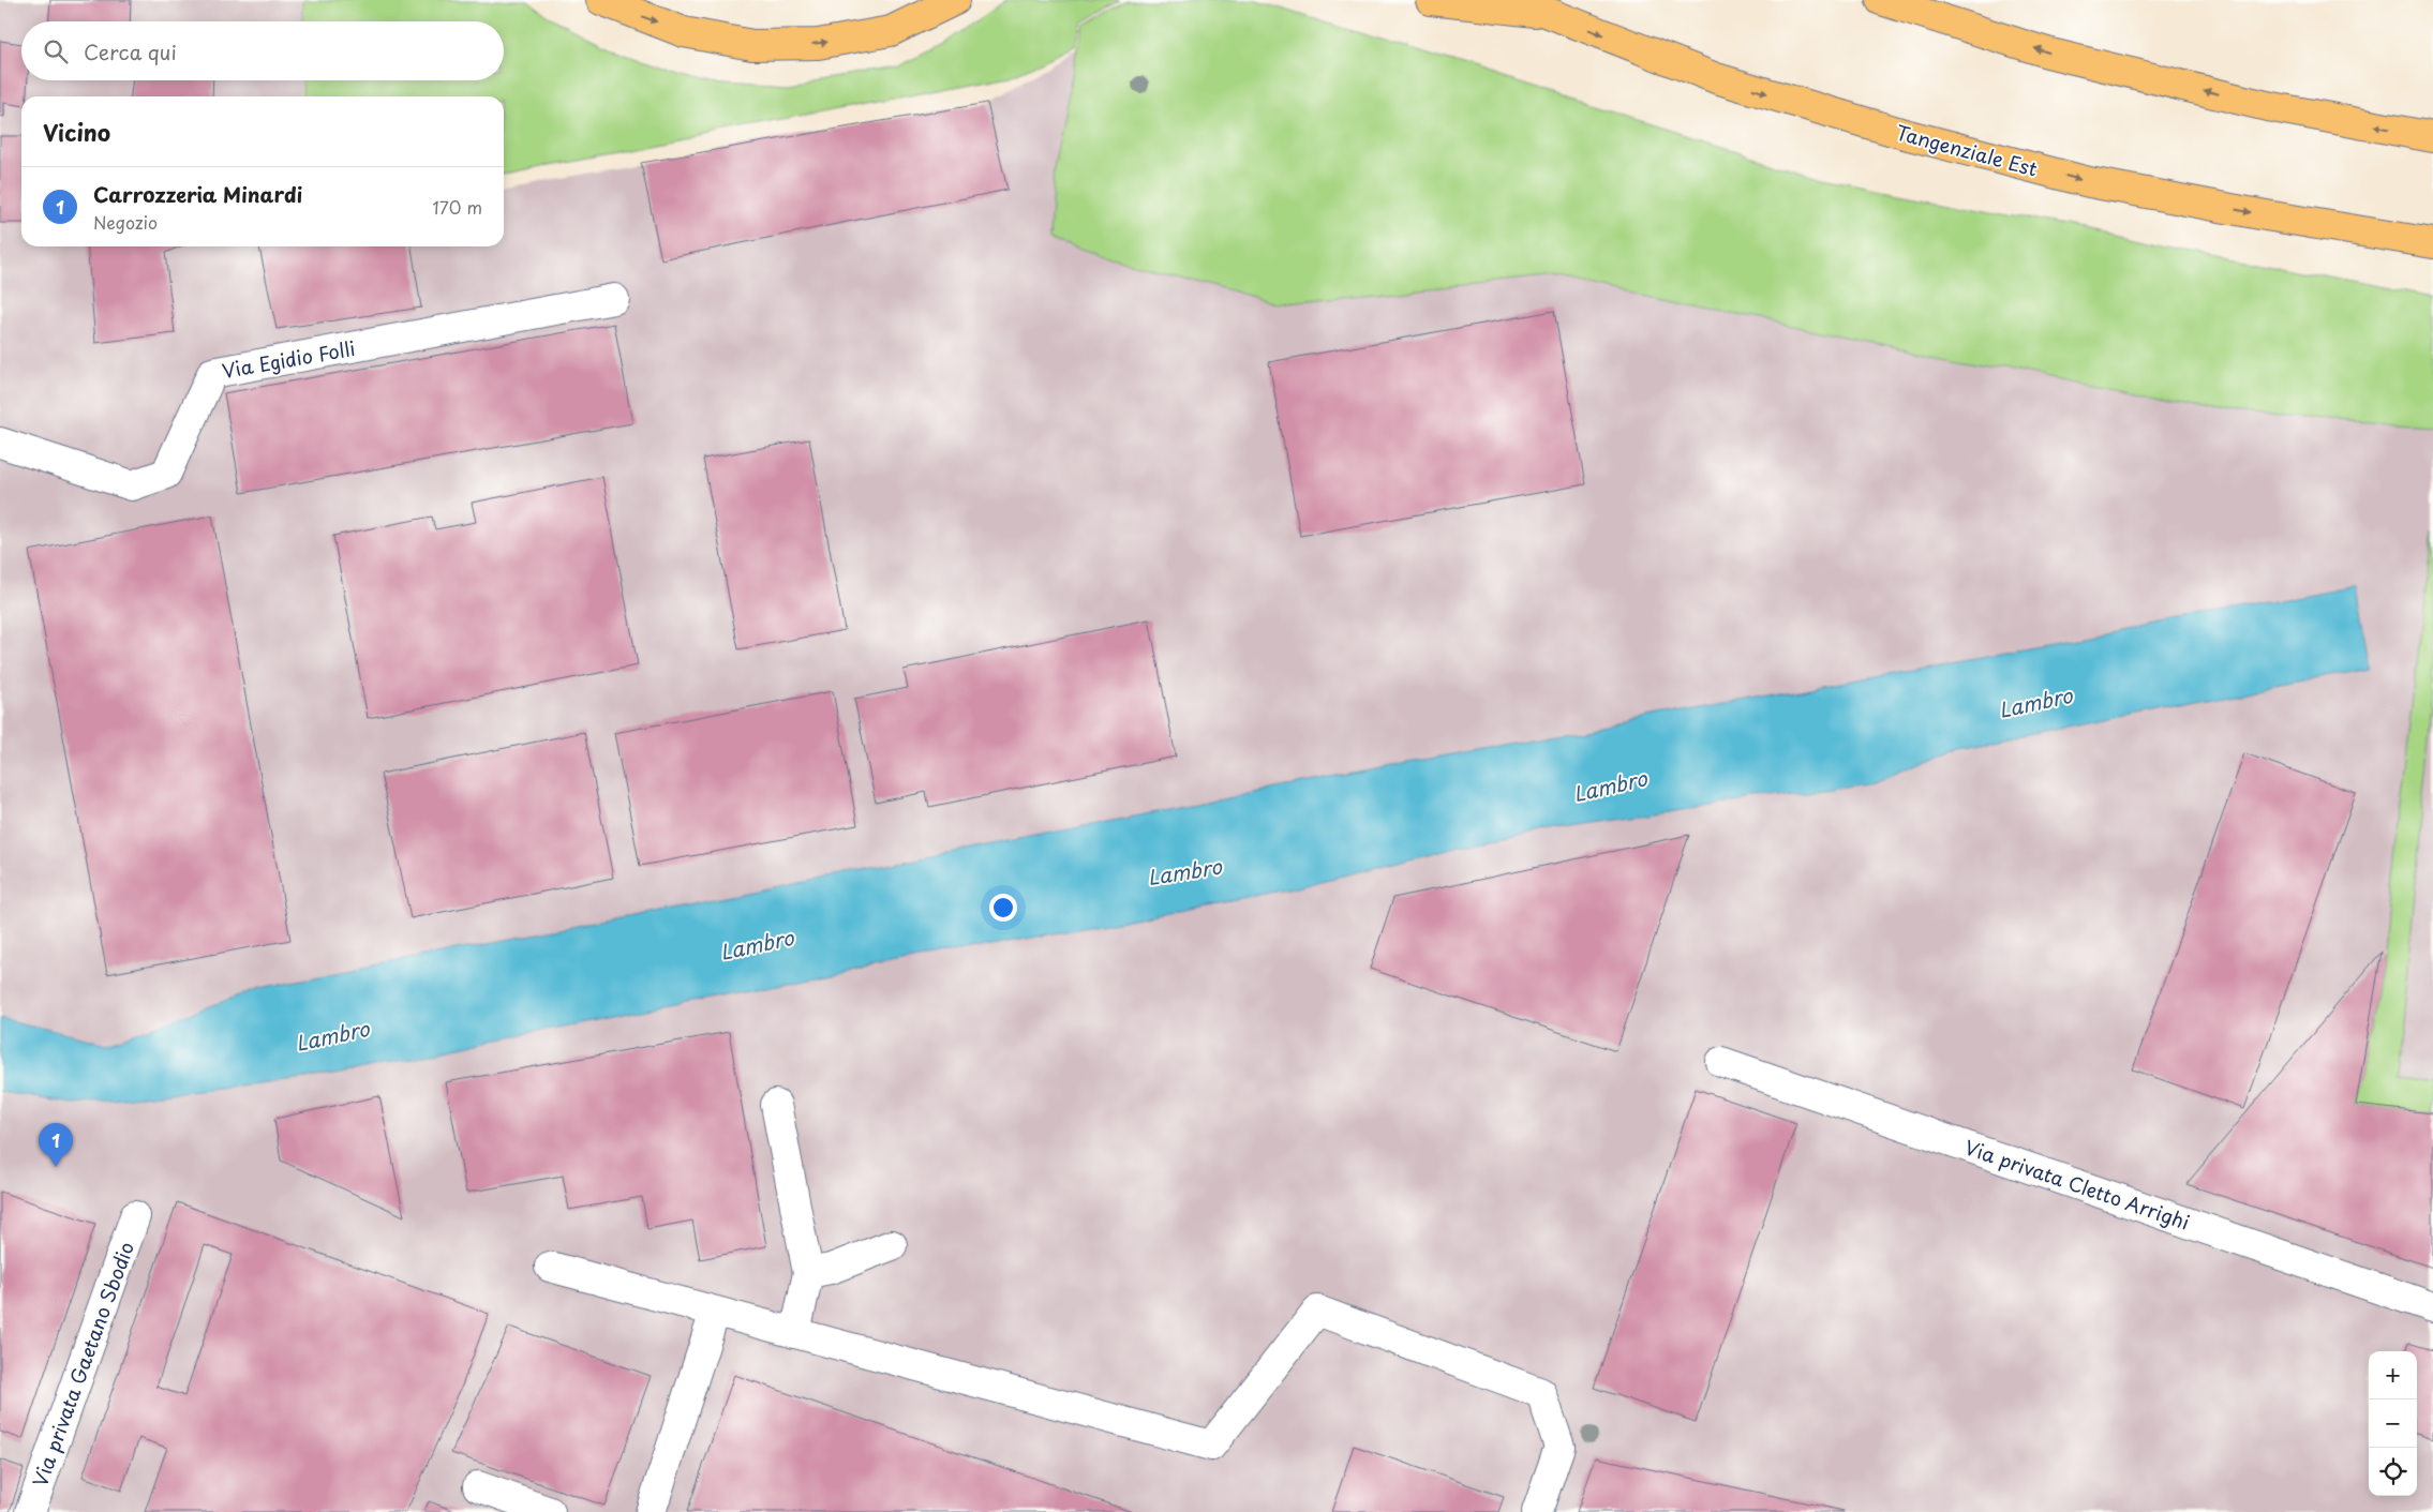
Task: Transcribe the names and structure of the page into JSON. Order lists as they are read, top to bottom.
{
  "streets": {
    "highway": ["Tangenziale Est"],
    "lane": ["Via Egidio Folli", "Via privata Cletto Arrighi", "Via privata Gaetano Sbodio"]
  },
  "water": ["Lambro"],
  "page": {
    "search": "Cerca qui",
    "heading": "Vicino",
    "list": [
      {
        "mark": "1",
        "name": "Carrozzeria Minardi",
        "note": "Negozio",
        "value": "170 m"
      }
    ],
    "pins": "1",
    "map_buttons": ["+", "−"]
  }
}
